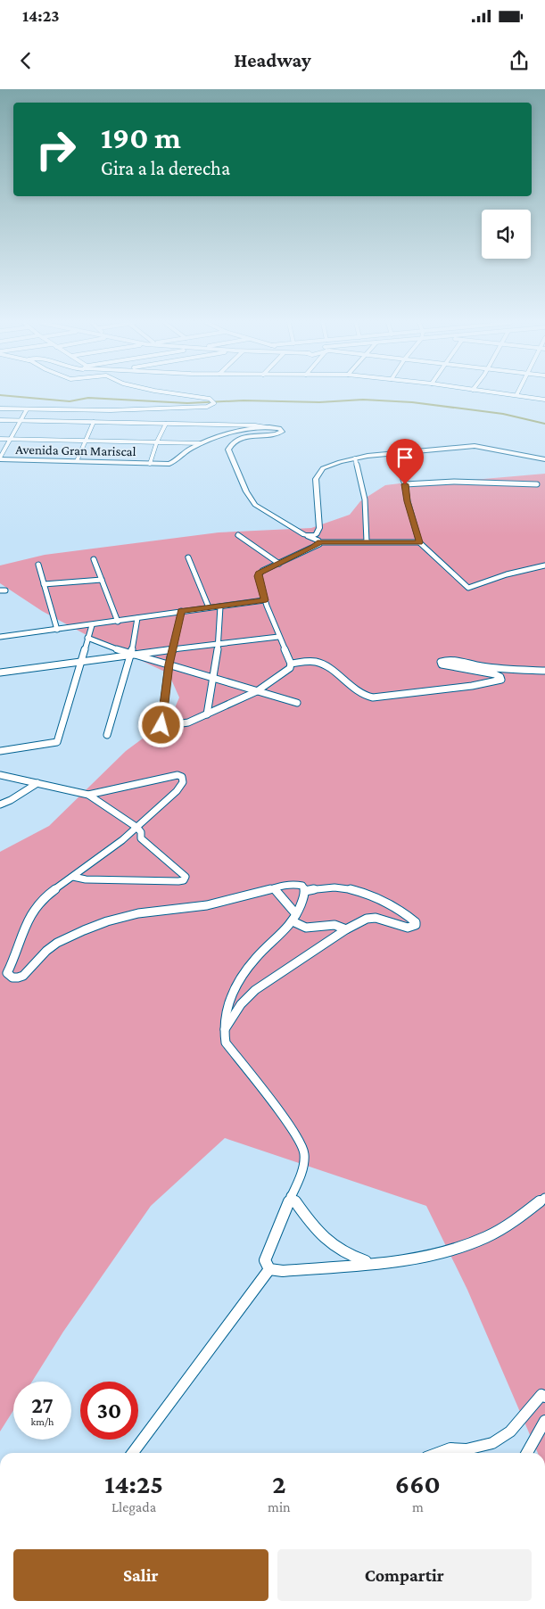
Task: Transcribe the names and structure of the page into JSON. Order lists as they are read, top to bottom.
{
  "streets": {
    "street": ["Avenida Gran Mariscal"]
  },
  "page": {
    "status": "14:23",
    "header": "Headway",
    "turn": ["190 m", "Gira a la derecha"],
    "speed": "27 km/h",
    "limit": "30",
    "eta": [
      "14:25",
      "Llegada",
      "2",
      "min",
      "660",
      "m"
    ],
    "buttons": ["Salir", "Compartir"]
  }
}
